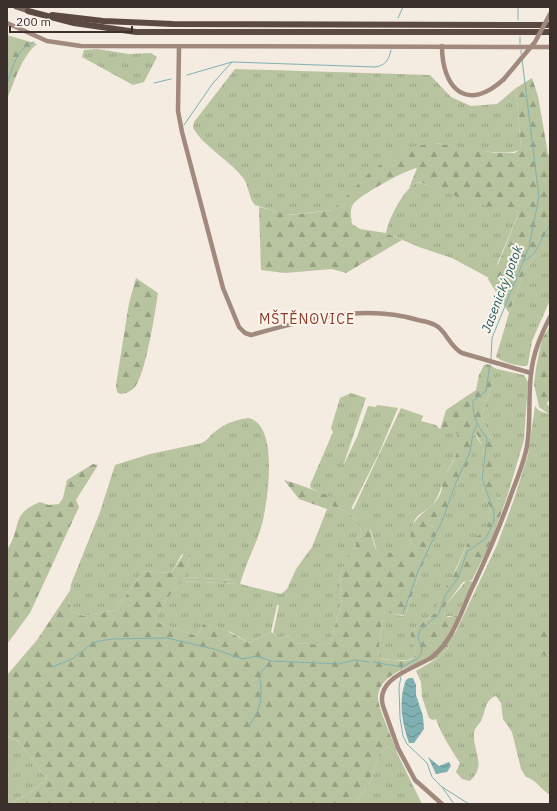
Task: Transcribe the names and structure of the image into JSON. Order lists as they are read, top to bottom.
{
  "districts": ["MŠTĚNOVICE"],
  "water": ["Jasenický potok"],
  "scale_bar": "200 m"
}
